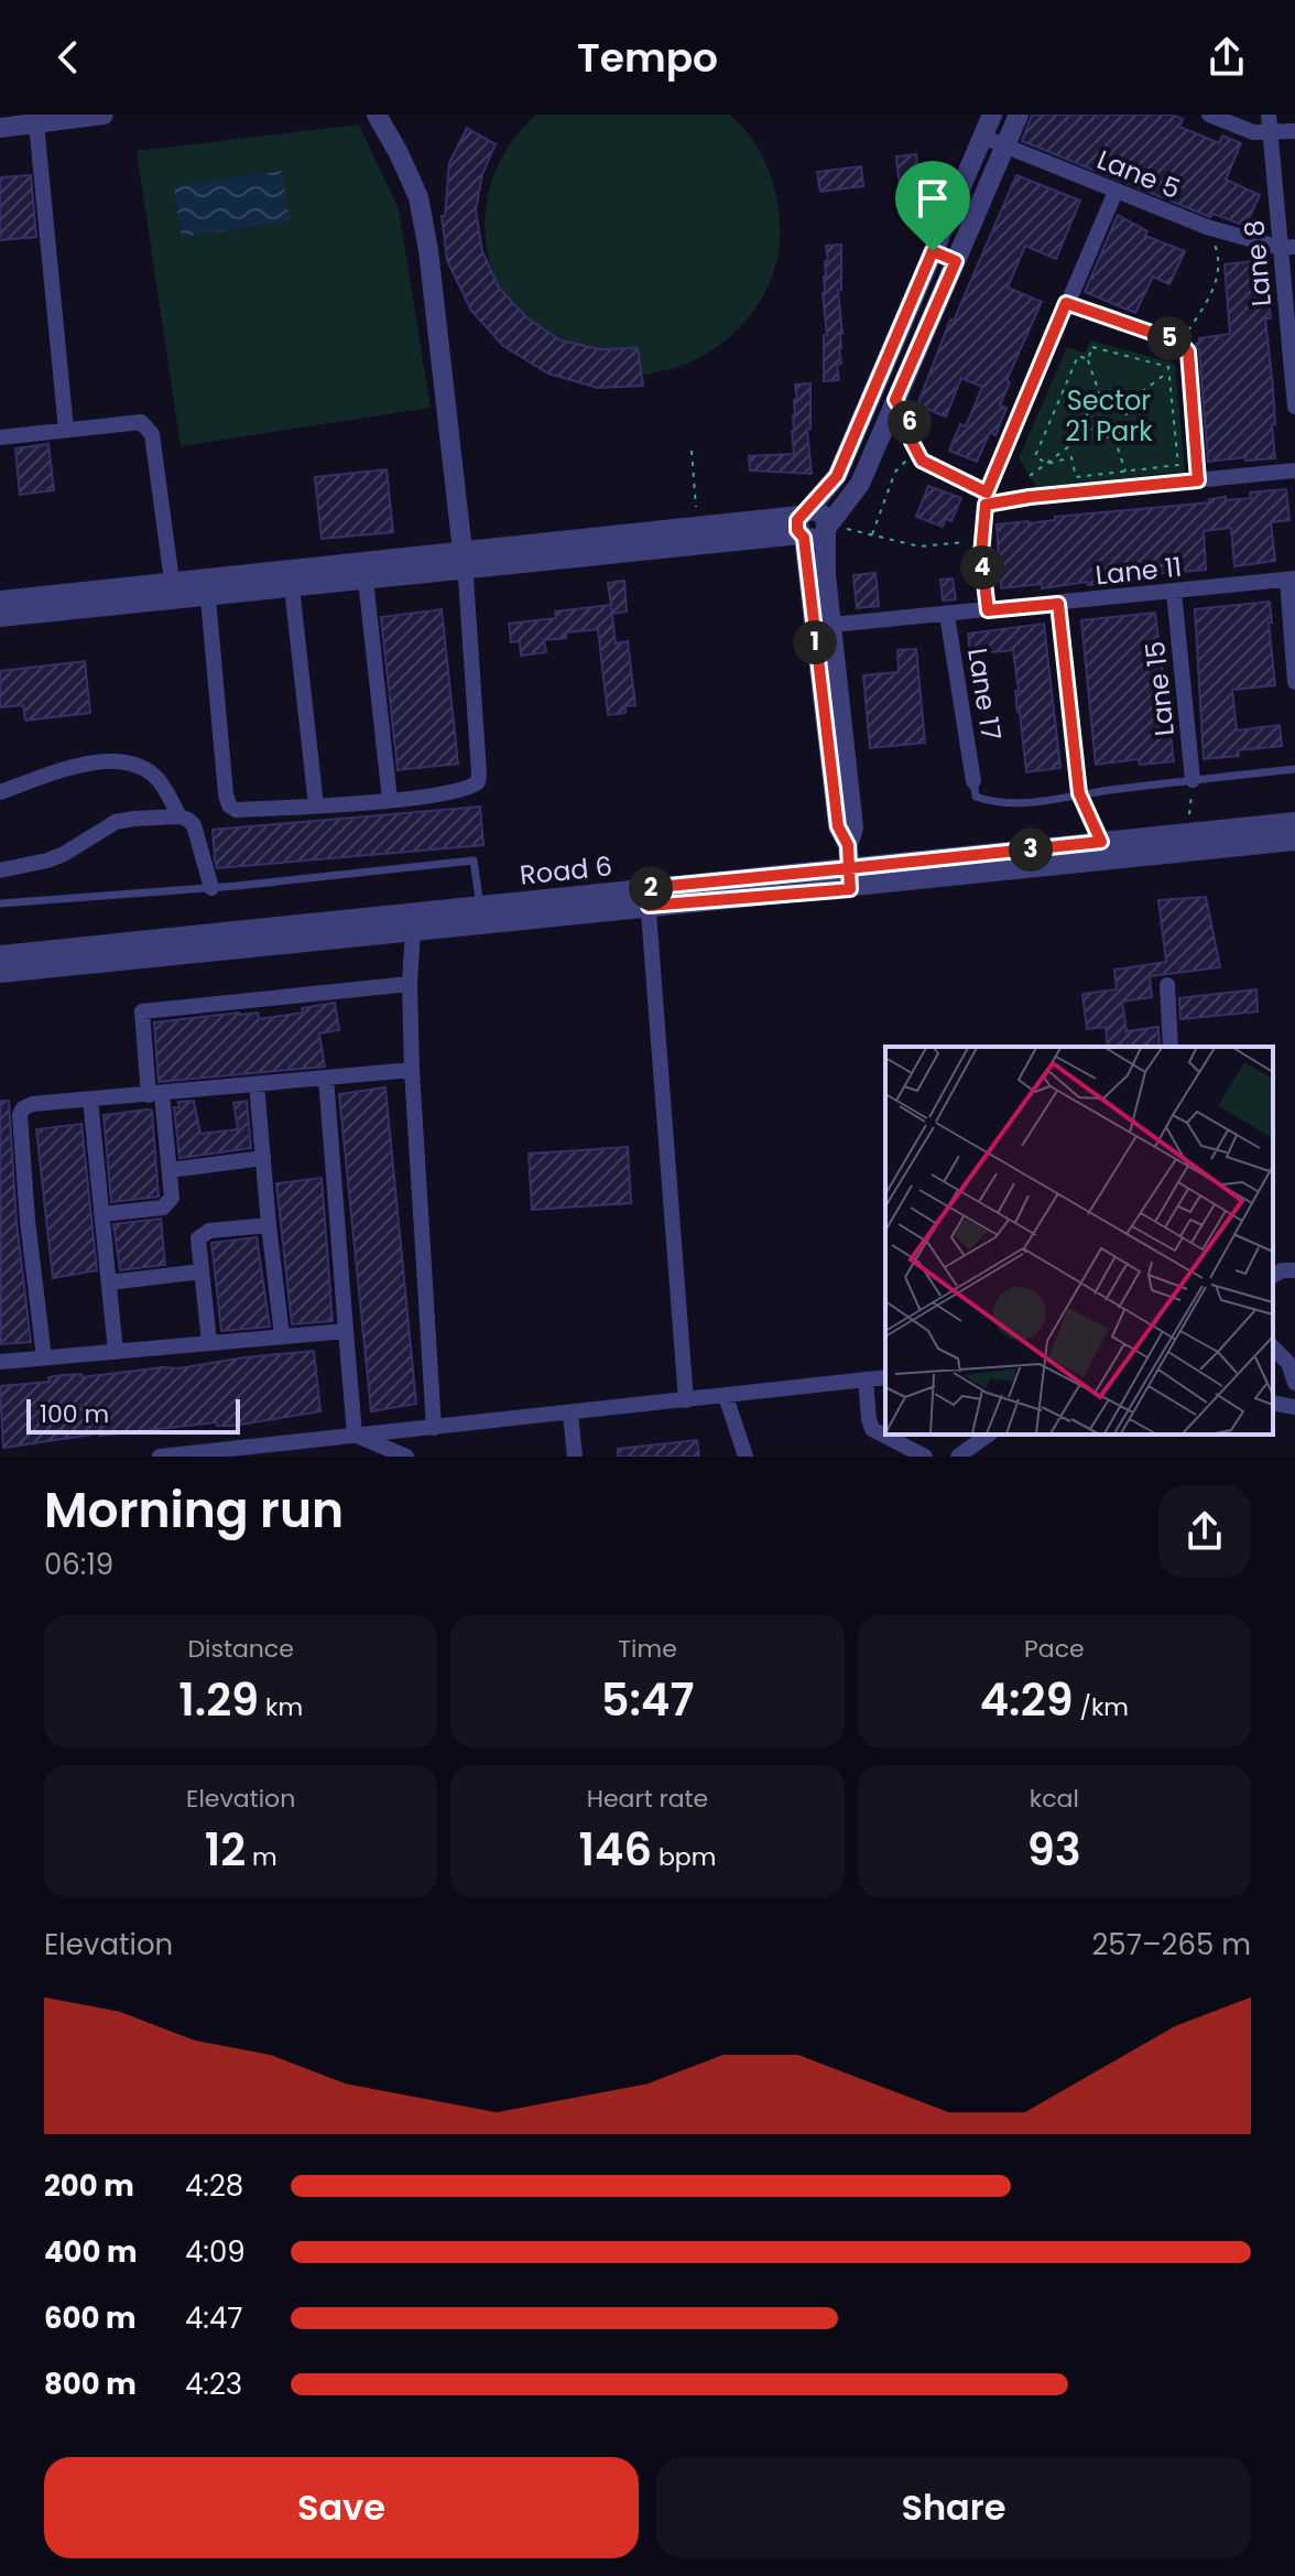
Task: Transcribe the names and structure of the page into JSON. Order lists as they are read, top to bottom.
{
  "streets": {
    "street": [
      "Lane 5",
      "Lane 8",
      "Lane 11",
      "Lane 15",
      "Lane 17",
      "Road 6"
    ]
  },
  "crossings": [
    ["Lane 5", "Lane 8"],
    ["Lane 11", "Lane 15"],
    ["Lane 11", "Lane 17"]
  ],
  "parks": ["Sector 21 Park"],
  "scale_bar": "100 m",
  "page": {
    "header": "Tempo",
    "pins": [
      "5",
      "6",
      "4",
      "1",
      "3",
      "2"
    ],
    "scale": "100 m",
    "heading": ["Morning run", "06:19"],
    "stats": [
      ["Distance", "1.29 km"],
      ["Time", "5:47"],
      ["Pace", "4:29 /km"],
      ["Elevation", "12 m"],
      ["Heart rate", "146 bpm"],
      ["kcal", "93"]
    ],
    "chart": ["Elevation", "257–265 m"],
    "list": [
      {
        "name": "200 m",
        "note": "4:28"
      },
      {
        "name": "400 m",
        "note": "4:09"
      },
      {
        "name": "600 m",
        "note": "4:47"
      },
      {
        "name": "800 m",
        "note": "4:23"
      }
    ],
    "buttons": ["Save", "Share"]
  }
}
